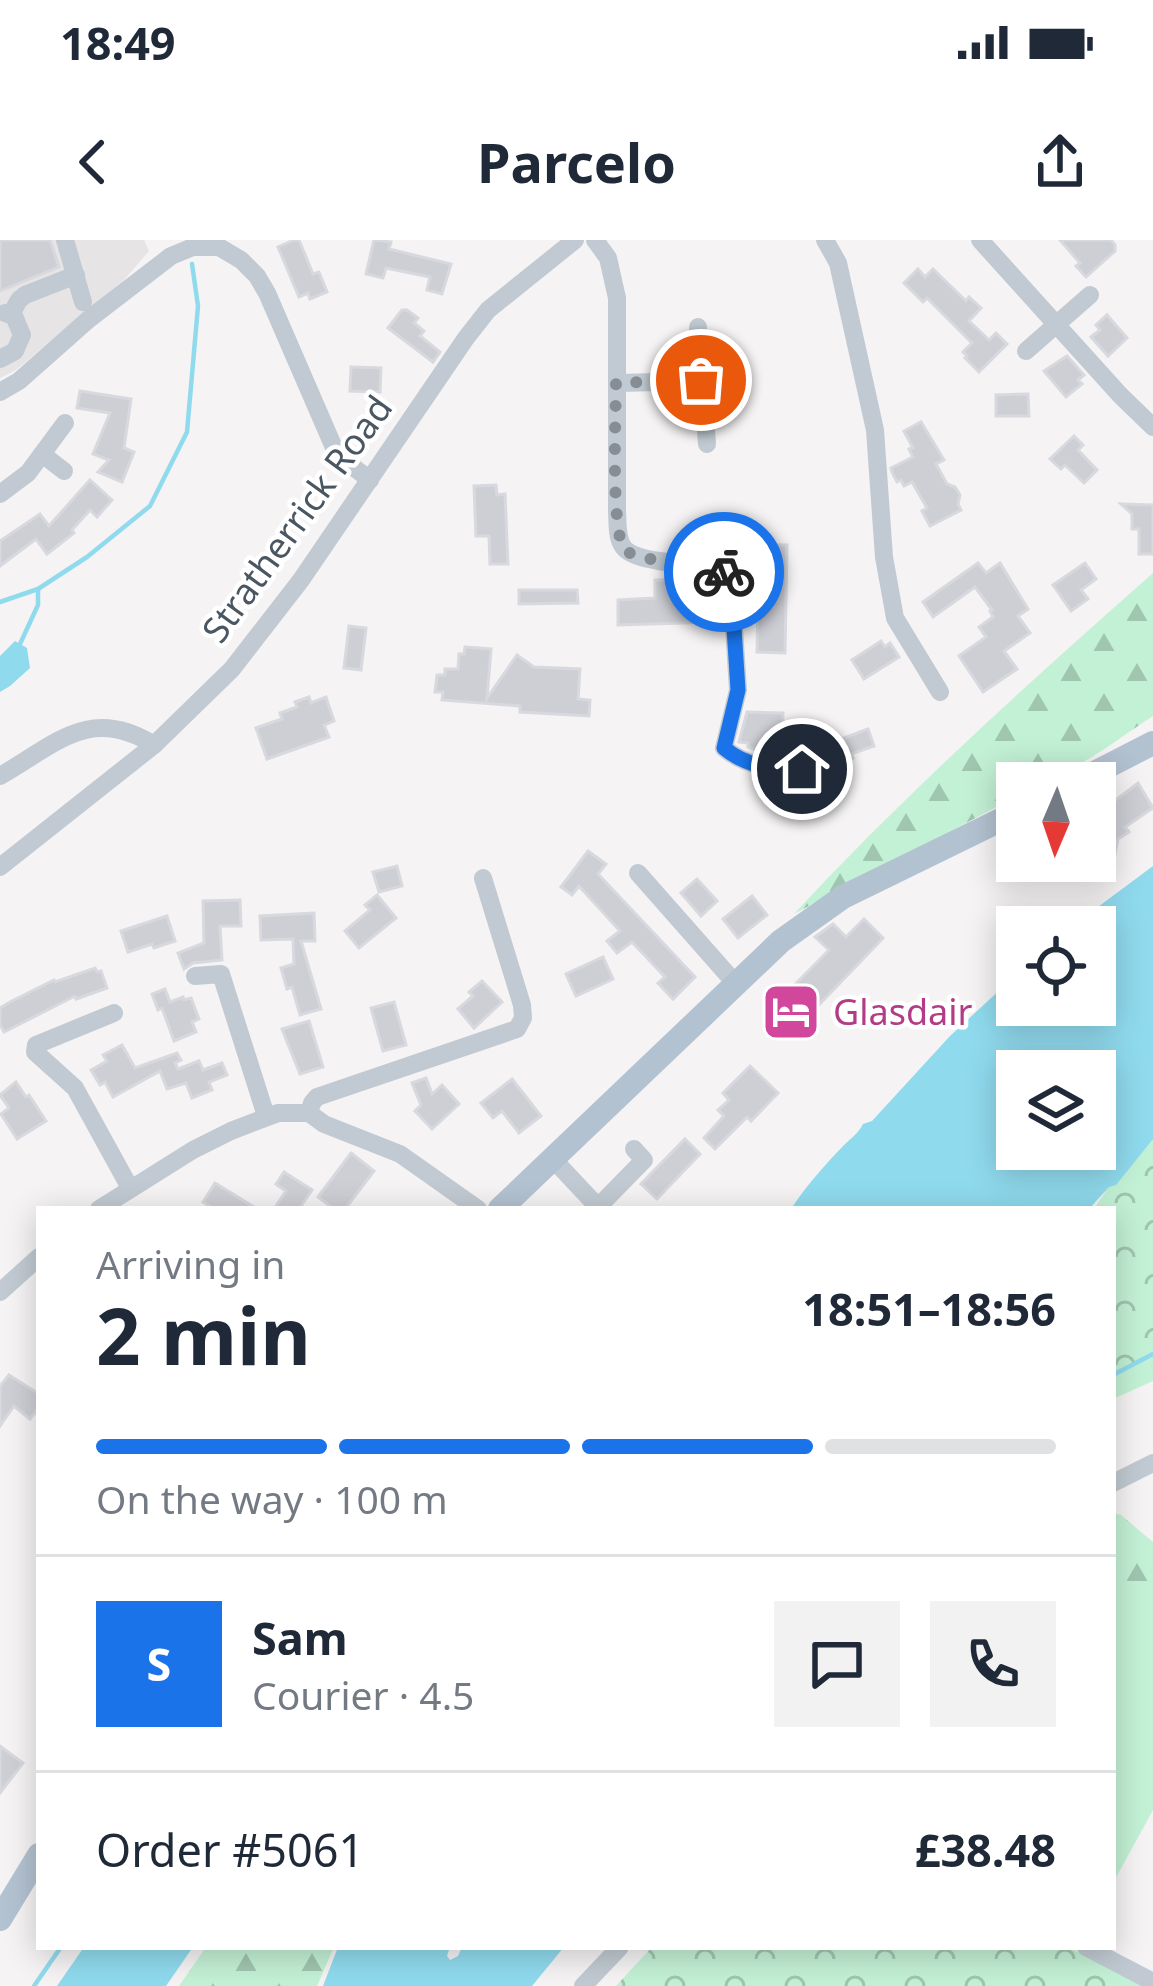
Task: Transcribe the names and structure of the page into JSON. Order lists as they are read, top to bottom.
{
  "streets": {
    "street": ["Stratherrick Road"]
  },
  "places": {
    "hotel": ["Glasdair"]
  },
  "north": "bottom",
  "page": {
    "status": "18:49",
    "header": "Parcelo",
    "heading": ["2 min", "Arriving in", "18:51–18:56"],
    "panel": [
      "Sam",
      "Courier · 4.5",
      "Order #5061",
      "£38.48"
    ],
    "bar": "On the way · 100 m",
    "round": "S"
  }
}
